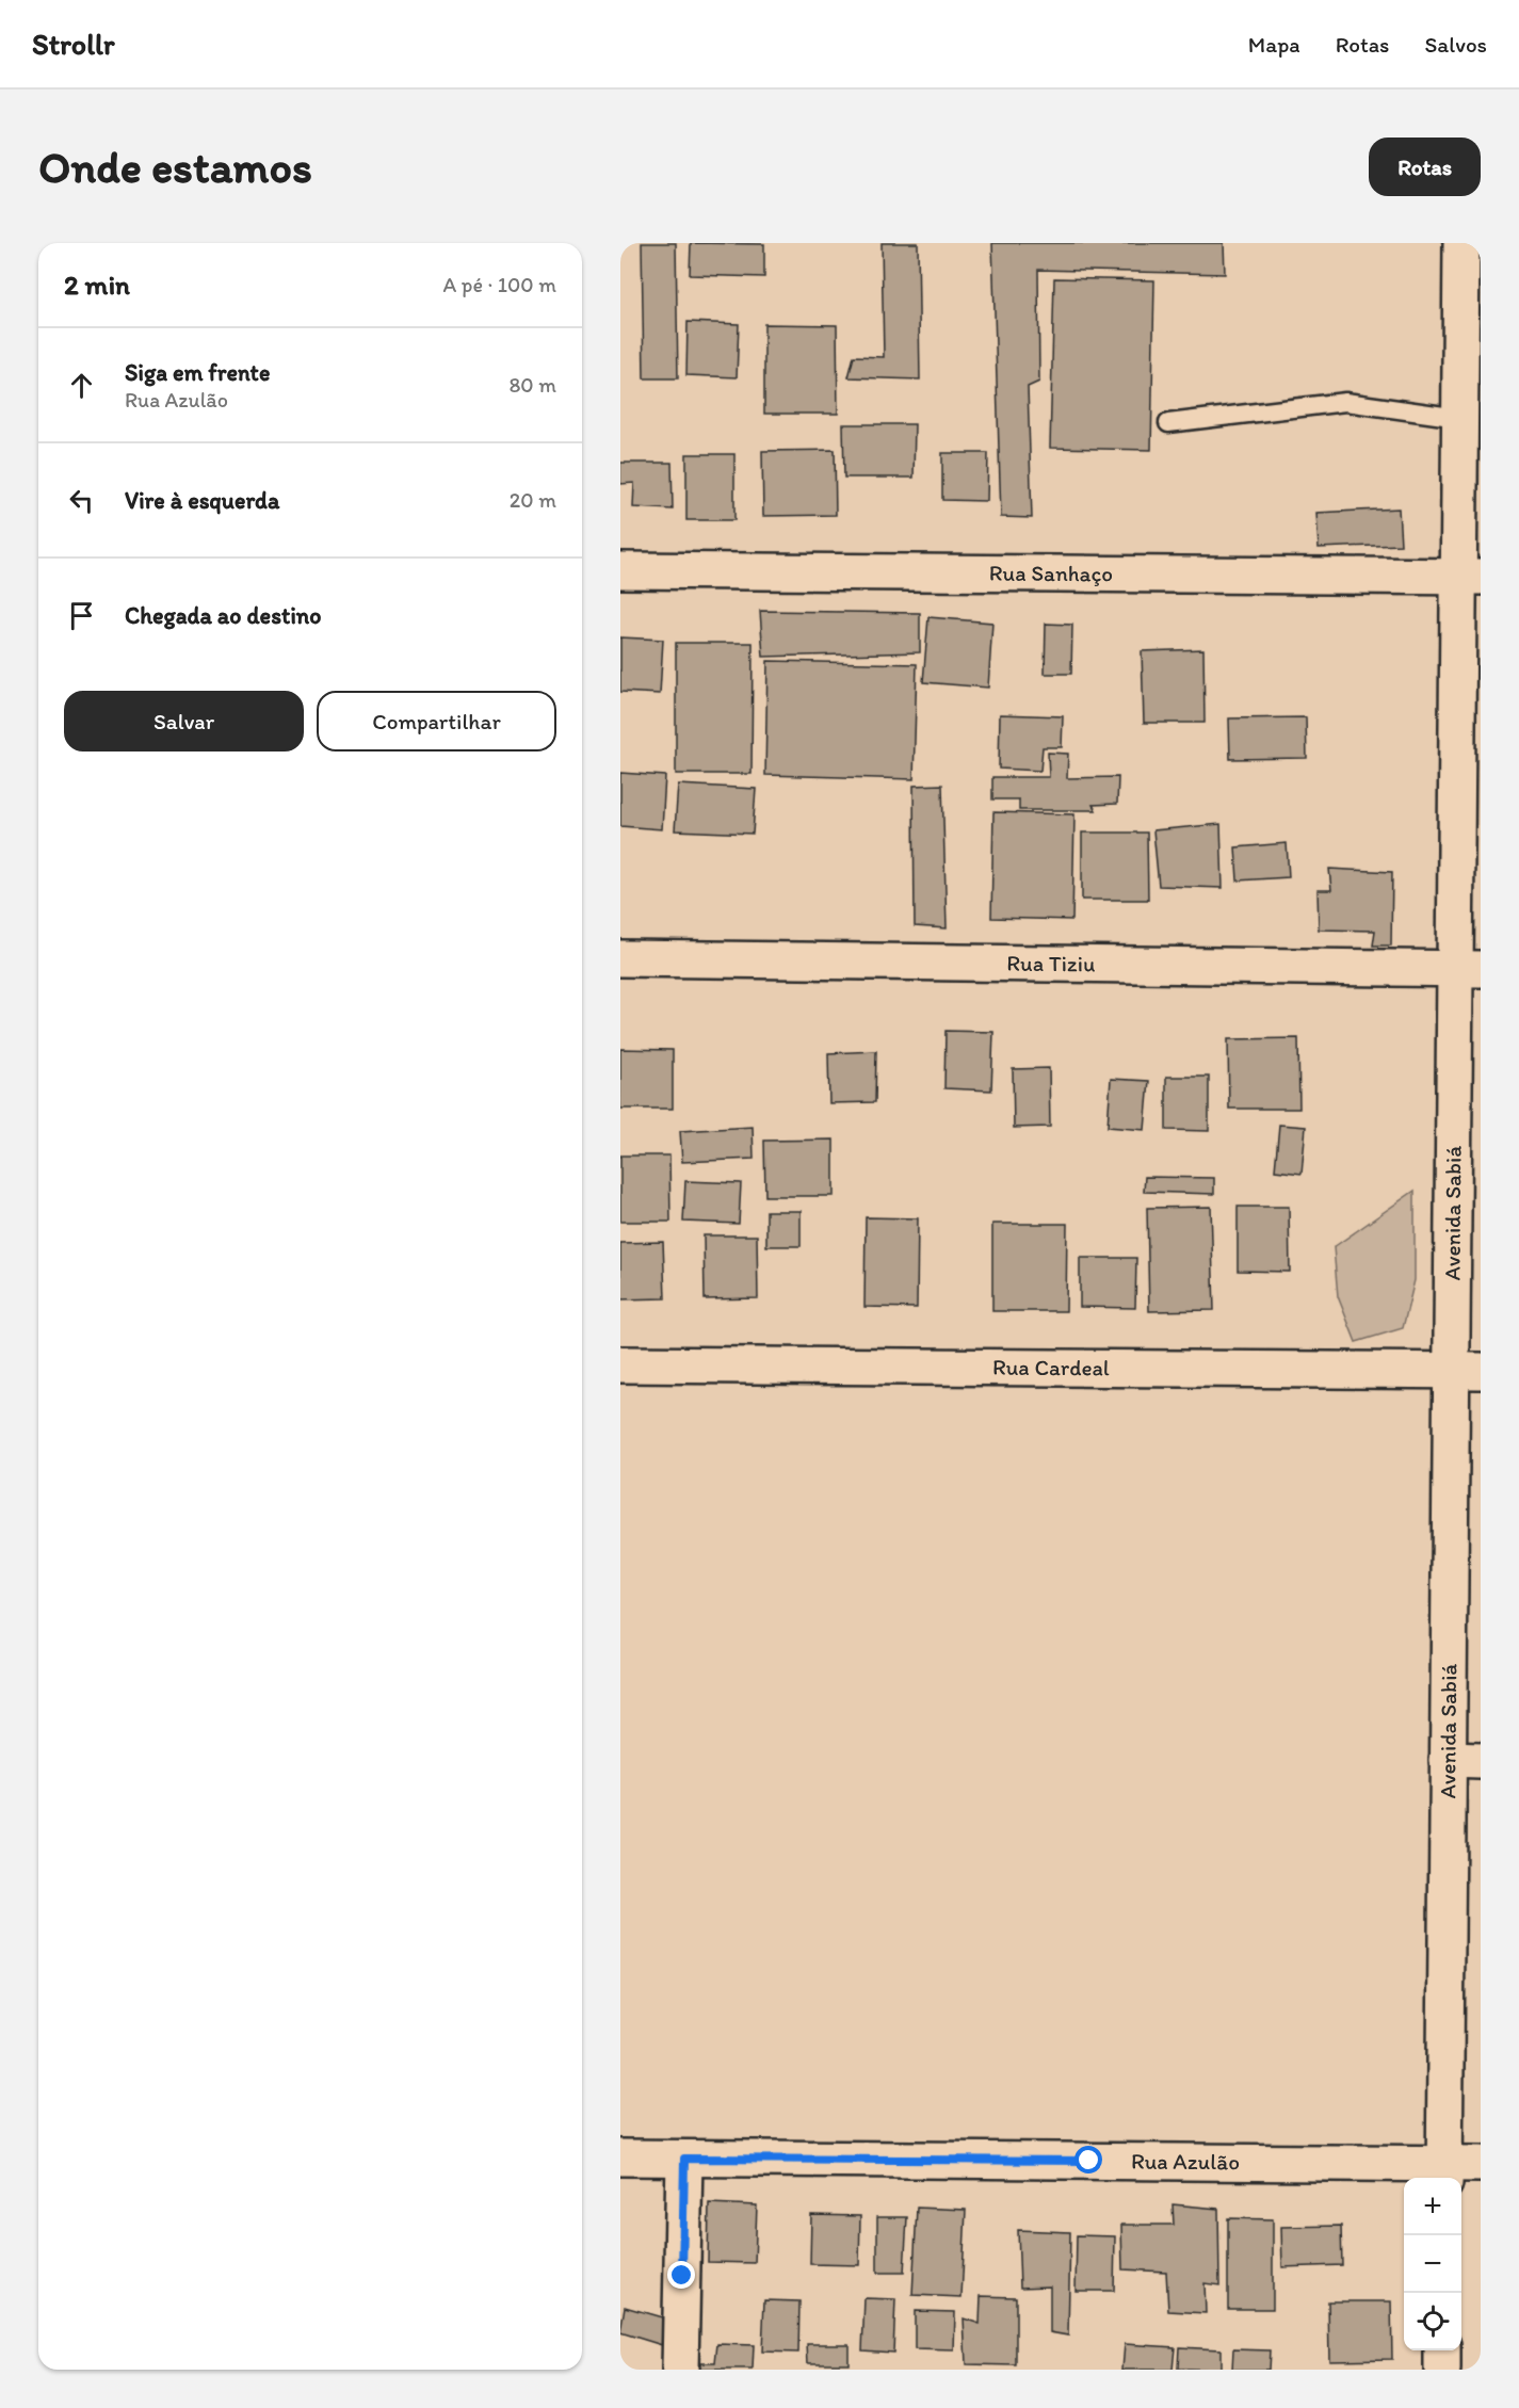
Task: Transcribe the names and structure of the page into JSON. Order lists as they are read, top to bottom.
{
  "streets": {
    "street": [
      "Rua Sanhaço",
      "Rua Tiziu",
      "Avenida Sabiá",
      "Rua Cardeal",
      "Rua Azulão"
    ]
  },
  "crossings": [
    ["Rua Sanhaço", "Avenida Sabiá"],
    ["Rua Tiziu", "Avenida Sabiá"],
    ["Avenida Sabiá", "Rua Cardeal"],
    ["Avenida Sabiá", "Rua Azulão"]
  ],
  "page": {
    "header": "Strollr",
    "nav": ["Mapa", "Rotas", "Salvos"],
    "buttons": [
      "Rotas",
      ["Salvar", "Compartilhar"]
    ],
    "title": "Onde estamos",
    "heading": ["2 min", "A pé · 100 m"],
    "list": [
      ["Siga em frente", "Rua Azulão", "80 m"],
      ["Vire à esquerda", "20 m"],
      "Chegada ao destino"
    ],
    "map_buttons": ["+", "−"]
  }
}
